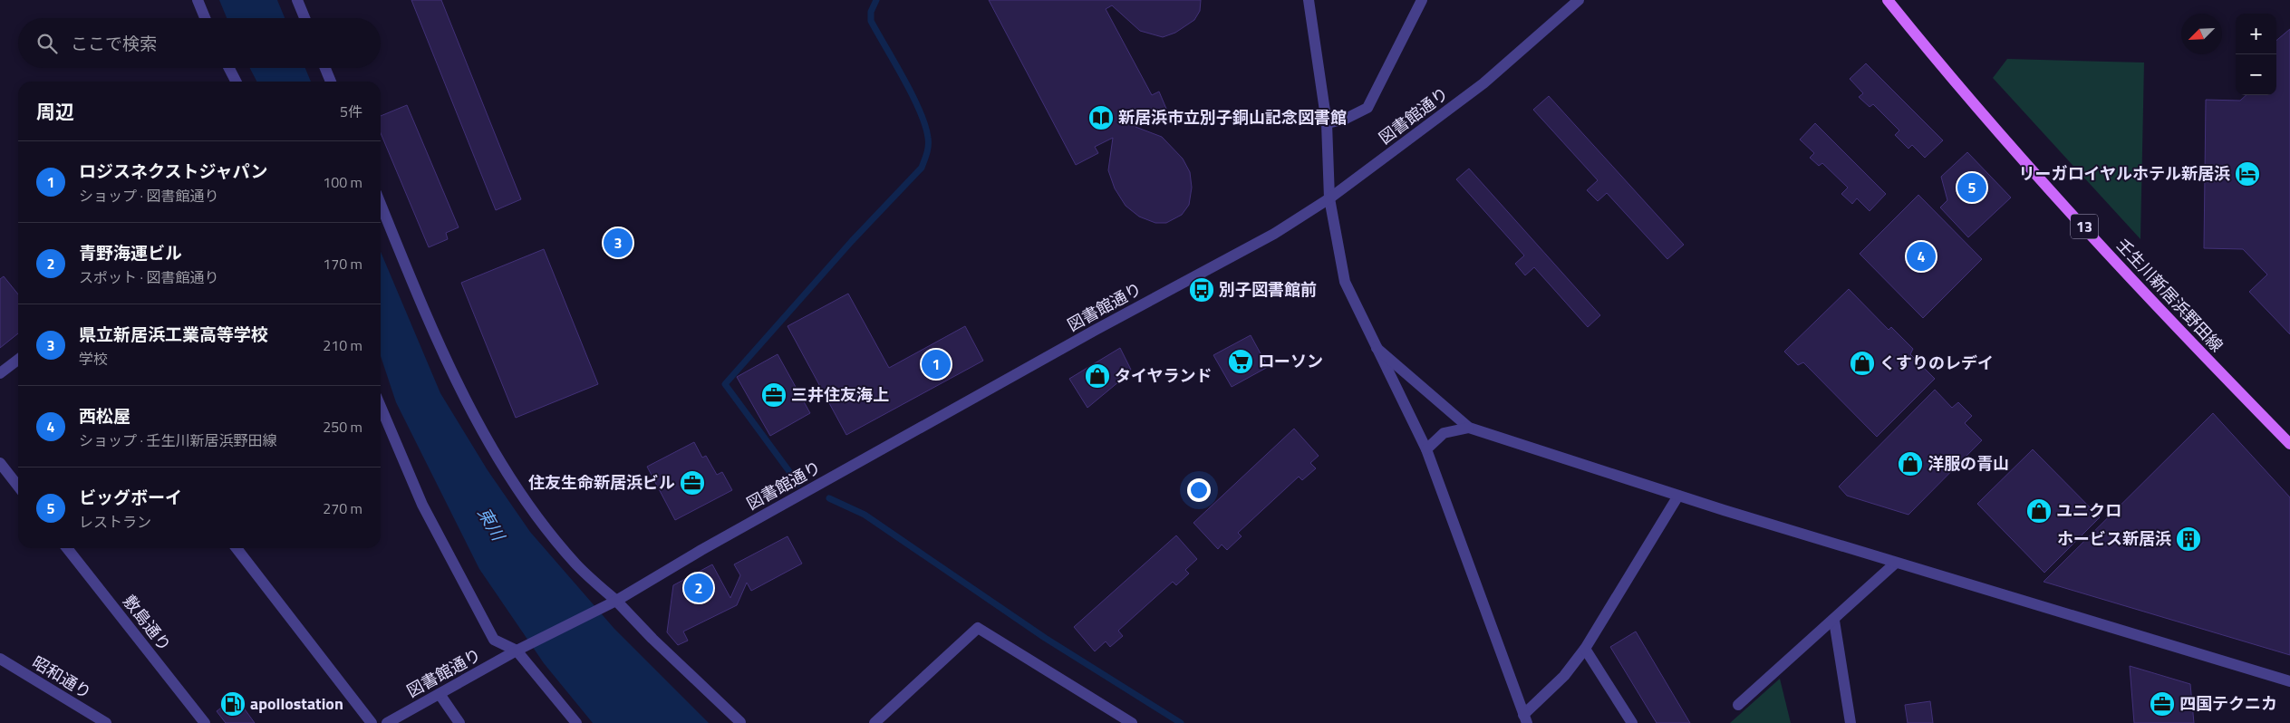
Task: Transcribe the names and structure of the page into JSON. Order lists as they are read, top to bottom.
{
  "streets": {
    "main road": ["13", "壬生川新居浜野田線"],
    "street": ["図書館通り", "敷島通り", "昭和通り"]
  },
  "water": ["東川"],
  "places": {
    "library": ["新居浜市立別子銅山記念図書館"],
    "hotel": ["リーガロイヤルホテル新居浜"],
    "bus stop": ["別子図書館前"],
    "supermarket": ["ローソン"],
    "shop": [
      "くすりのレデイ",
      "タイヤランド",
      "洋服の青山",
      "ユニクロ"
    ],
    "office": ["三井住友海上", "住友生命新居浜ビル", "四国テクニカ"],
    "building": ["ホービス新居浜"],
    "fuel station": ["apollostation"]
  },
  "north": "bottom left",
  "page": {
    "map_buttons": ["+", "−"],
    "search": "ここで検索",
    "heading": ["周辺", "5件"],
    "list": [
      {
        "mark": "1",
        "name": "ロジスネクストジャパン",
        "note": "ショップ · 図書館通り",
        "value": "100 m"
      },
      {
        "mark": "2",
        "name": "青野海運ビル",
        "note": "スポット · 図書館通り",
        "value": "170 m"
      },
      {
        "mark": "3",
        "name": "県立新居浜工業高等学校",
        "note": "学校",
        "value": "210 m"
      },
      {
        "mark": "4",
        "name": "西松屋",
        "note": "ショップ · 壬生川新居浜野田線",
        "value": "250 m"
      },
      {
        "mark": "5",
        "name": "ビッグボーイ",
        "note": "レストラン",
        "value": "270 m"
      }
    ],
    "pins": [
      "5",
      "3",
      "4",
      "1",
      "2"
    ]
  }
}
